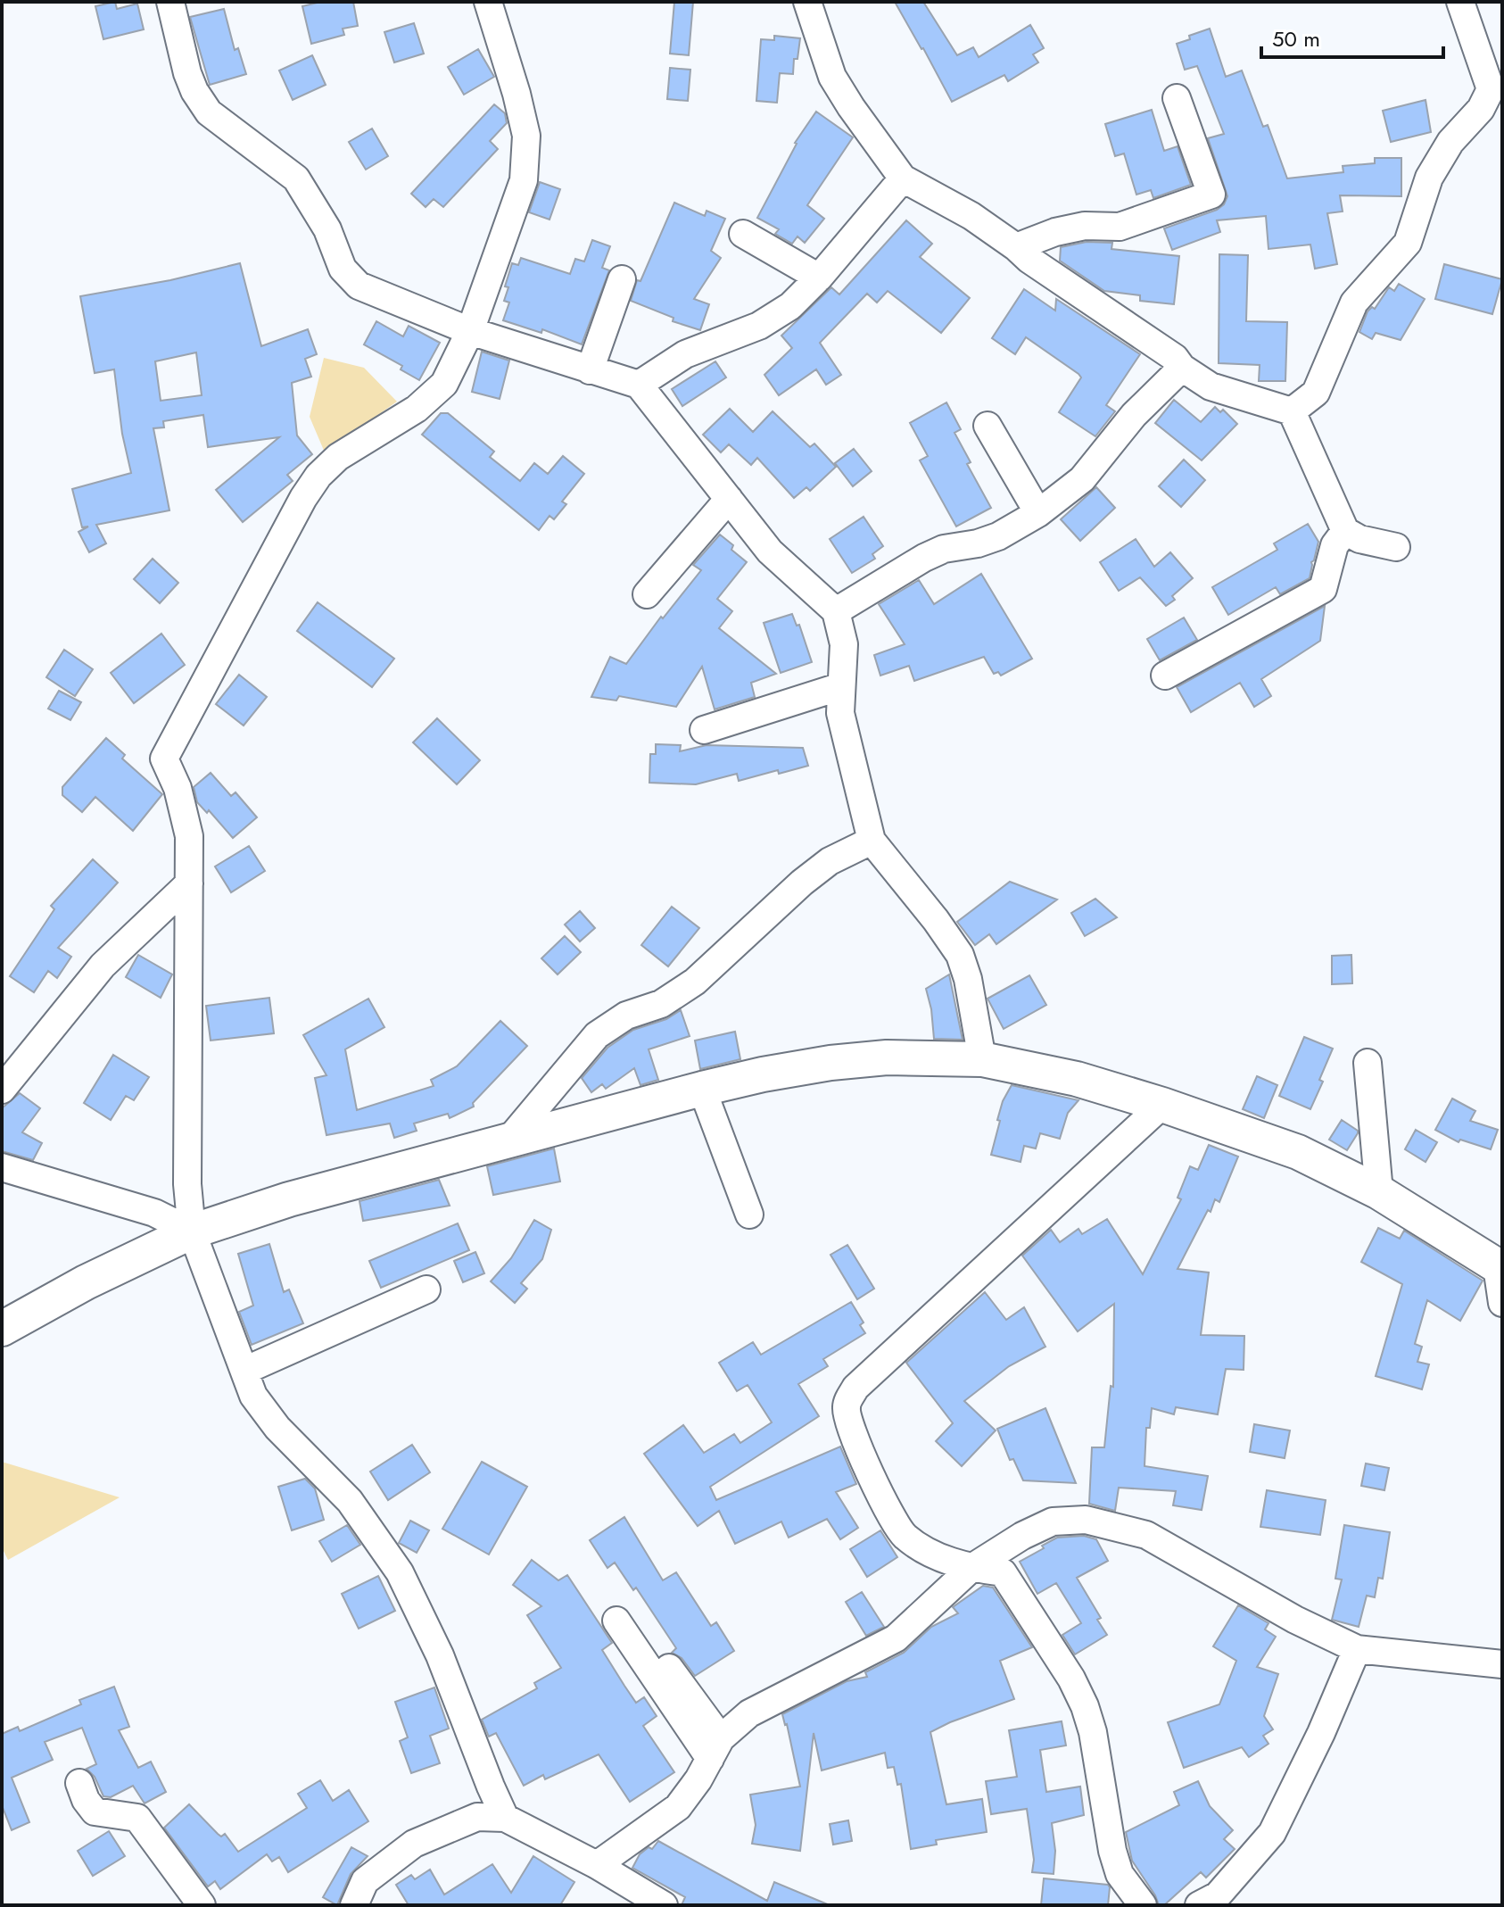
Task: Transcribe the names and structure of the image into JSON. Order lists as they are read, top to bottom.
{
  "scale_bar": "50 m"
}
